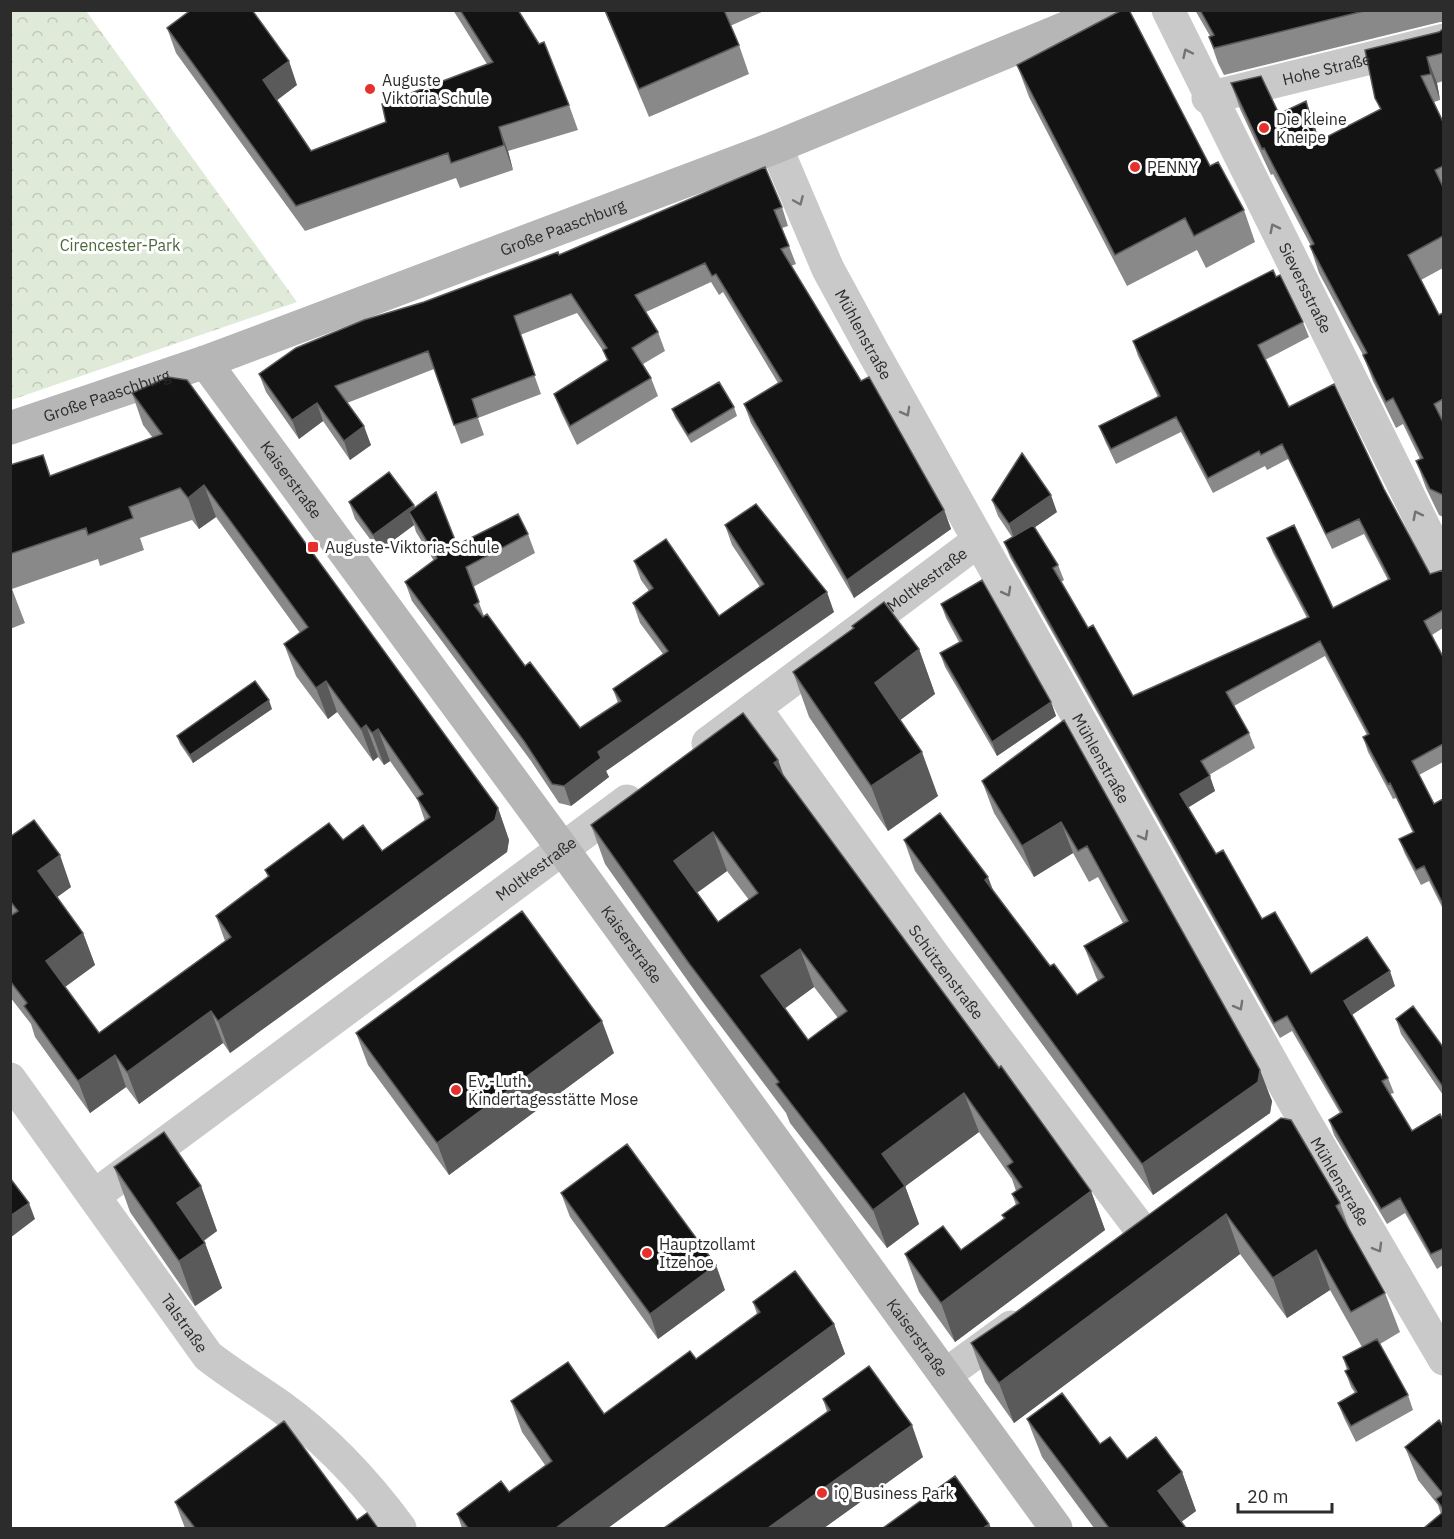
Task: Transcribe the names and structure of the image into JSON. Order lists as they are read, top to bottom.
{
  "streets": {
    "main road": ["Große Paaschburg", "Kaiserstraße"],
    "street": [
      "Hohe Straße",
      "Sieversstraße",
      "Mühlenstraße",
      "Moltkestraße",
      "Schützenstraße",
      "Talstraße"
    ]
  },
  "crossings": [
    ["Hohe Straße", "Sieversstraße"],
    ["Große Paaschburg", "Mühlenstraße"],
    ["Große Paaschburg", "Kaiserstraße"],
    ["Mühlenstraße", "Moltkestraße"],
    ["Kaiserstraße", "Moltkestraße"],
    ["Moltkestraße", "Schützenstraße"],
    ["Moltkestraße", "Talstraße"]
  ],
  "one_way": ["Sieversstraße", "Mühlenstraße"],
  "parks": ["Cirencester-Park"],
  "places": {
    "other": [
      "Auguste Viktoria Schule",
      "Die kleine Kneipe",
      "PENNY",
      "Ev.-Luth. Kindertagesstätte Mose",
      "Hauptzollamt Itzehoe",
      "iQ Business Park"
    ],
    "transit": ["Auguste-Viktoria-Schule"]
  },
  "scale_bar": "20 m"
}
